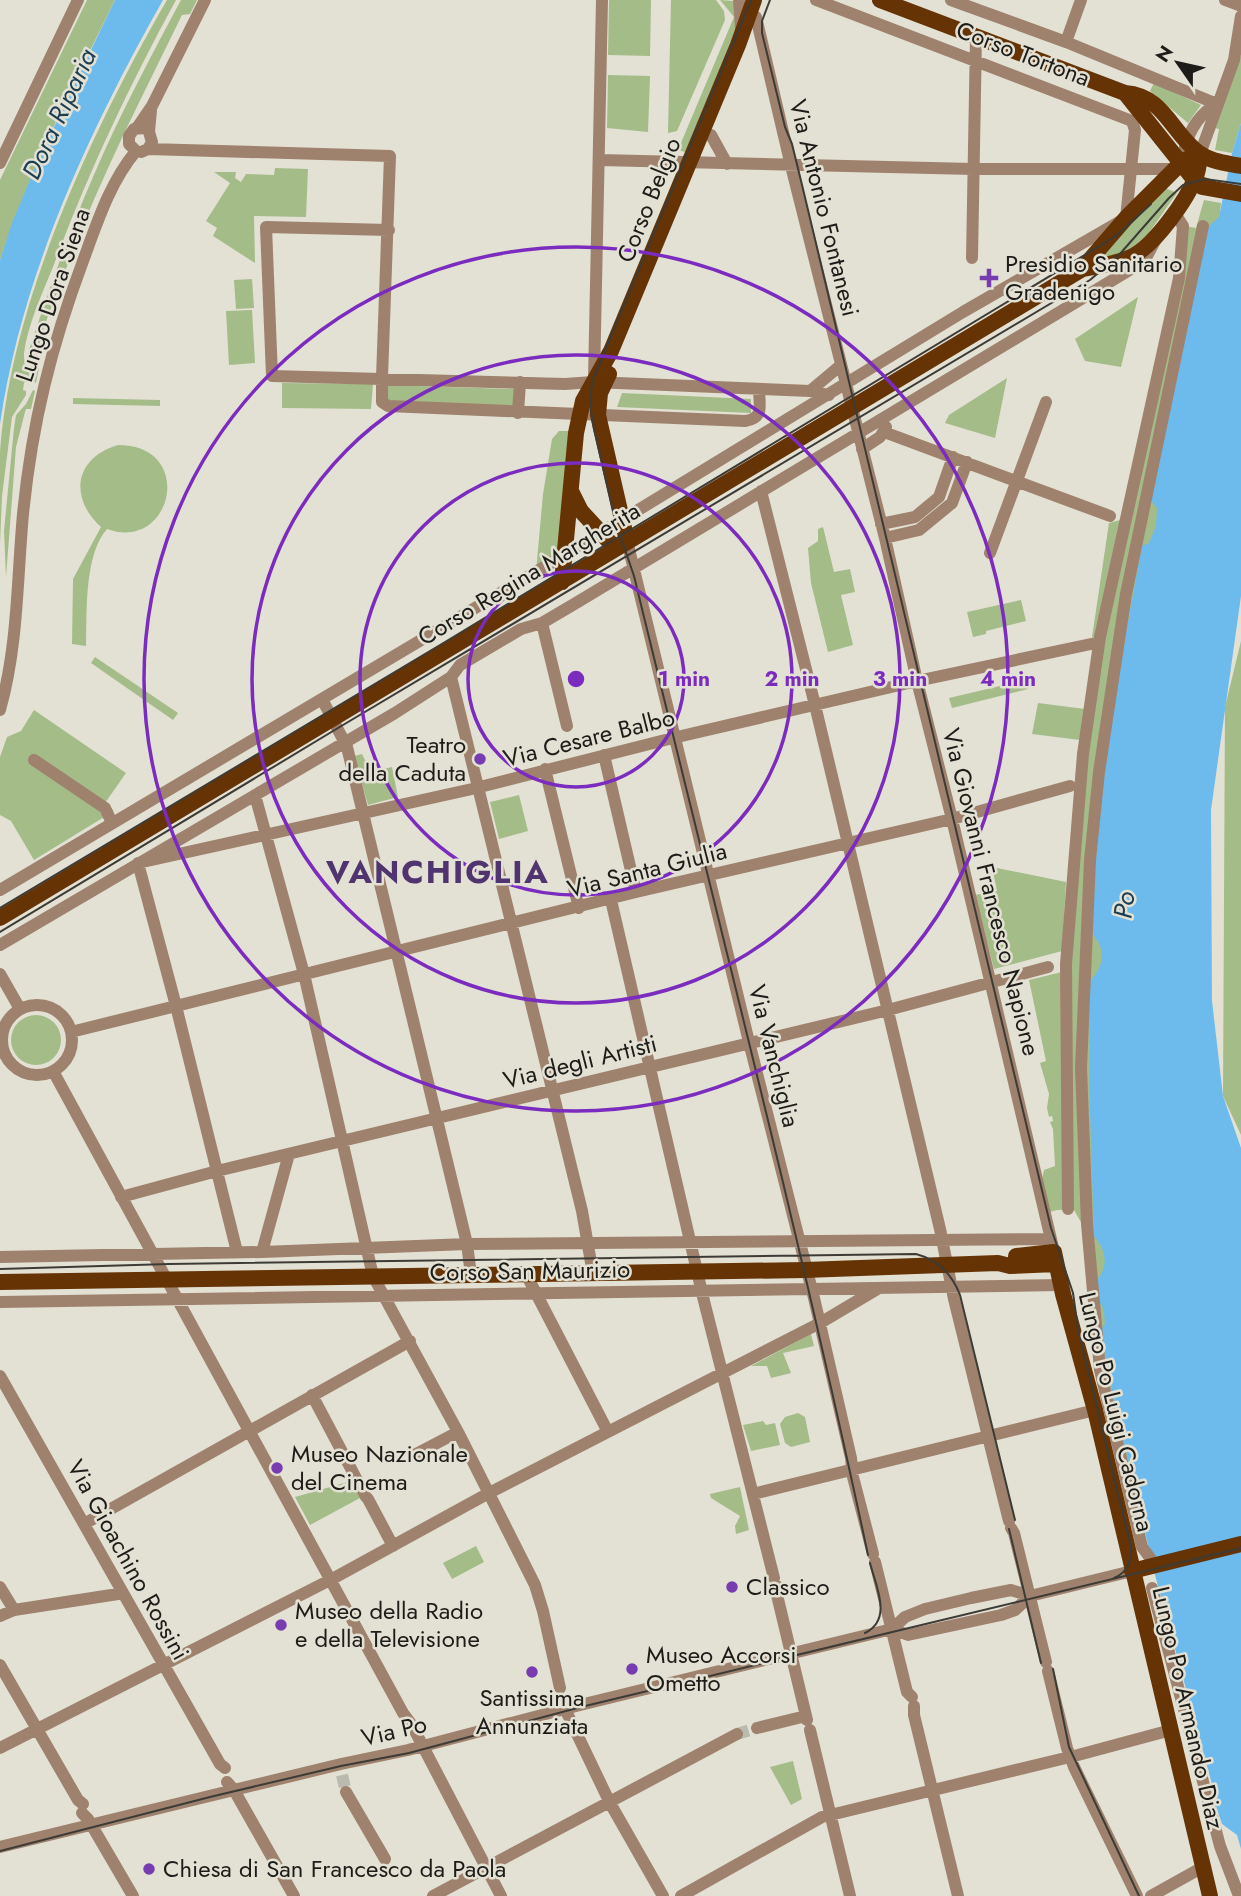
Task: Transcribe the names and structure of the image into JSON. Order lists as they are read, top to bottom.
{
  "streets": {
    "main road": [
      "Corso Tortona",
      "Corso Belgio",
      "Corso Regina Margherita",
      "Corso San Maurizio",
      "Lungo Po Luigi Cadorna",
      "Lungo Po Armando Diaz"
    ],
    "street": [
      "Via Antonio Fontanesi",
      "Lungo Dora Siena",
      "Via Cesare Balbo",
      "Via Santa Giulia",
      "Via Giovanni Francesco Napione",
      "Via Vanchiglia",
      "Via degli Artisti",
      "Via Gioachino Rossini",
      "Via Po"
    ]
  },
  "crossings": [
    ["Corso Tortona", "Corso Regina Margherita"],
    ["Corso Belgio", "Via Antonio Fontanesi"],
    ["Corso Belgio", "Corso Regina Margherita"],
    ["Via Antonio Fontanesi", "Corso Regina Margherita"],
    ["Via Antonio Fontanesi", "Via Giovanni Francesco Napione"],
    ["Corso Regina Margherita", "Via Cesare Balbo"],
    ["Corso Regina Margherita", "Via Giovanni Francesco Napione"],
    ["Corso Regina Margherita", "Via Vanchiglia"],
    ["Via Cesare Balbo", "Via Giovanni Francesco Napione"],
    ["Via Cesare Balbo", "Via Vanchiglia"],
    ["Via Santa Giulia", "Via Giovanni Francesco Napione"],
    ["Via Santa Giulia", "Via Vanchiglia"],
    ["Via Giovanni Francesco Napione", "Via degli Artisti"],
    ["Via Giovanni Francesco Napione", "Corso San Maurizio"],
    ["Via Giovanni Francesco Napione", "Lungo Po Luigi Cadorna"],
    ["Via Vanchiglia", "Via degli Artisti"],
    ["Via Vanchiglia", "Corso San Maurizio"],
    ["Via Vanchiglia", "Via Po"],
    ["Corso San Maurizio", "Lungo Po Luigi Cadorna"],
    ["Lungo Po Luigi Cadorna", "Lungo Po Armando Diaz"]
  ],
  "districts": ["VANCHIGLIA"],
  "water": ["Dora Riparia", "Po"],
  "places": {
    "health": ["Presidio Sanitario Gradenigo"],
    "other": [
      "Teatro della Caduta",
      "Museo Nazionale del Cinema",
      "Classico",
      "Museo della Radio e della Televisione",
      "Museo Accorsi Ometto",
      "Santissima Annunziata",
      "Chiesa di San Francesco da Paola"
    ]
  },
  "north": "top left",
  "rings": [
    "1 min",
    "2 min",
    "3 min",
    "4 min"
  ]
}
